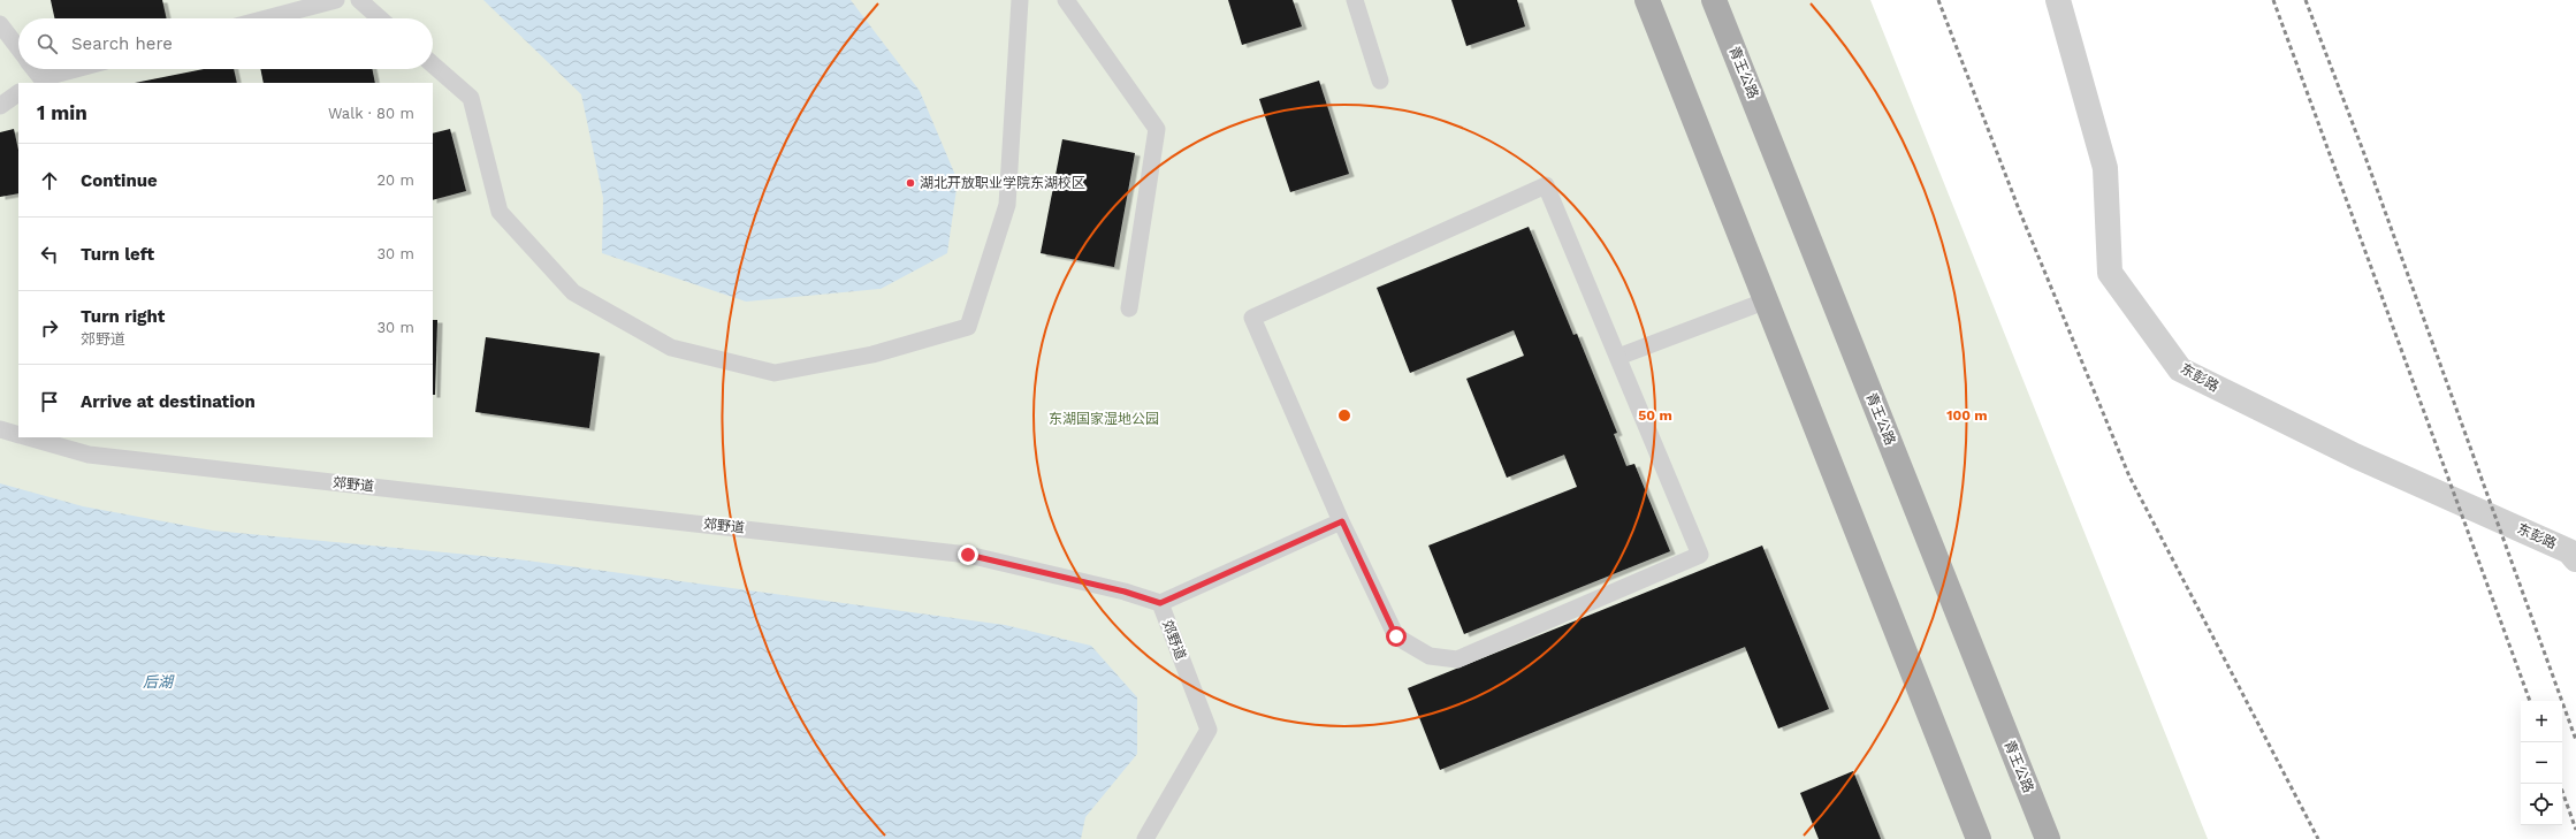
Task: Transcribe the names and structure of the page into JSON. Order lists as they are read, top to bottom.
{
  "streets": {
    "main road": ["青王公路"],
    "street": ["东彭路"],
    "lane": ["郊野道"]
  },
  "water": ["后湖"],
  "parks": ["东湖国家湿地公园"],
  "places": ["湖北开放职业学院东湖校区"],
  "page": {
    "search": "Search here",
    "heading": ["1 min", "Walk · 80 m"],
    "list": [
      ["Continue", "20 m"],
      ["Turn left", "30 m"],
      ["Turn right", "郊野道", "30 m"],
      "Arrive at destination"
    ],
    "map_buttons": ["+", "−"]
  },
  "rings": ["50 m", "100 m"]
}
